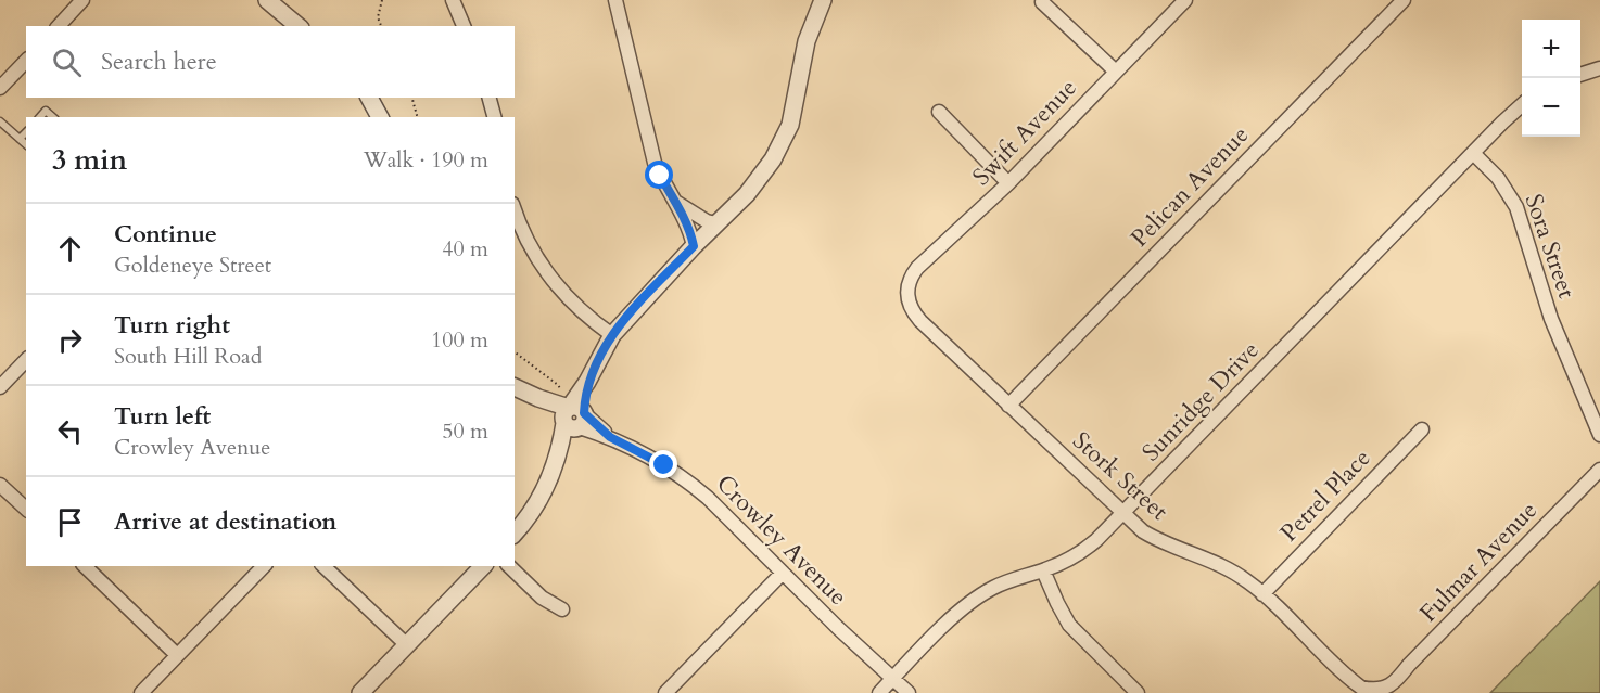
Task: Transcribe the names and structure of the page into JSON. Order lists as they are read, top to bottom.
{
  "streets": {
    "street": [
      "Swift Avenue",
      "Pelican Avenue",
      "Sora Street",
      "Sunridge Drive",
      "Stork Street",
      "Petrel Place",
      "Crowley Avenue",
      "Fulmar Avenue"
    ]
  },
  "crossings": [
    ["Swift Avenue", "Stork Street"],
    ["Pelican Avenue", "Stork Street"],
    ["Sora Street", "Sunridge Drive"],
    ["Sunridge Drive", "Stork Street"],
    ["Sunridge Drive", "Crowley Avenue"],
    ["Stork Street", "Petrel Place"],
    ["Stork Street", "Fulmar Avenue"]
  ],
  "page": {
    "map_buttons": ["+", "−"],
    "search": "Search here",
    "heading": ["3 min", "Walk · 190 m"],
    "list": [
      ["Continue", "Goldeneye Street", "40 m"],
      ["Turn right", "South Hill Road", "100 m"],
      ["Turn left", "Crowley Avenue", "50 m"],
      "Arrive at destination"
    ]
  }
}
